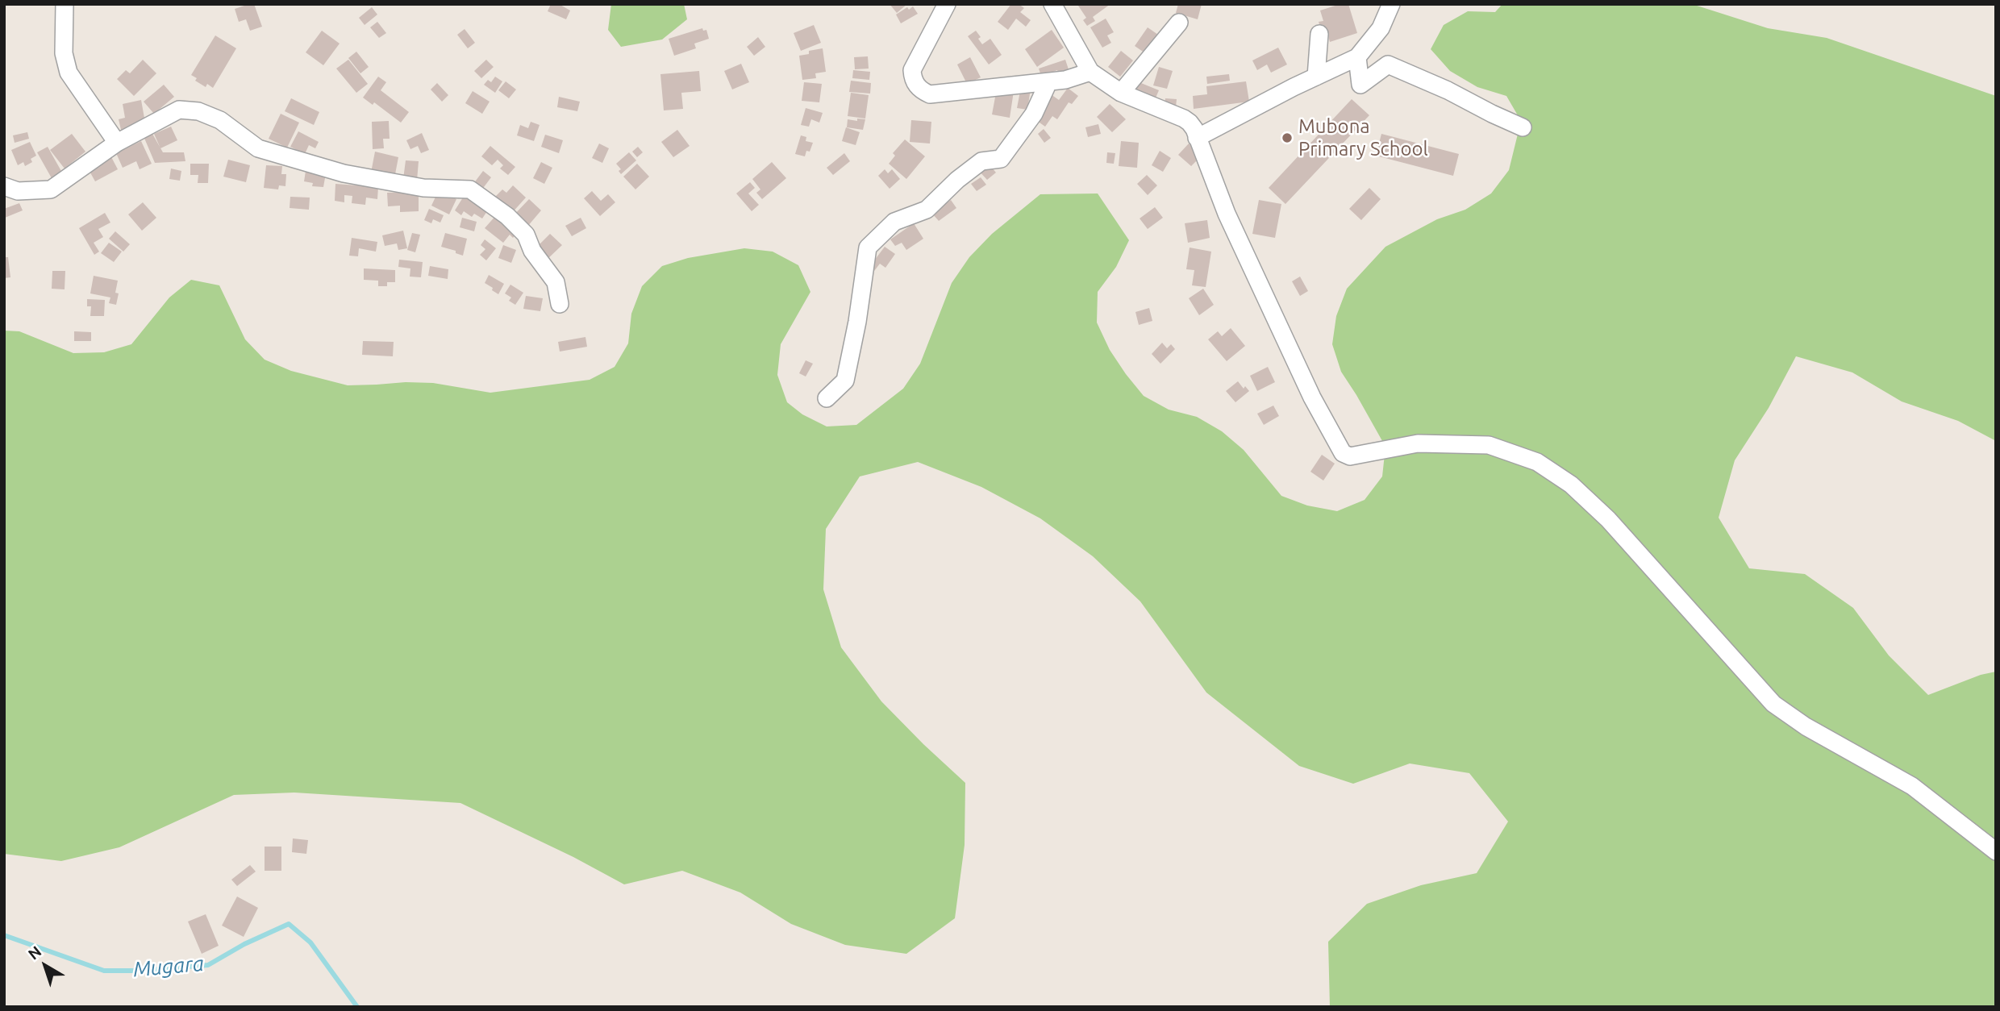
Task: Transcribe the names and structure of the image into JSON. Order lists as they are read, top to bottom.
{
  "water": ["Mugara"],
  "places": ["Mubona Primary School"],
  "north": "top left"
}
